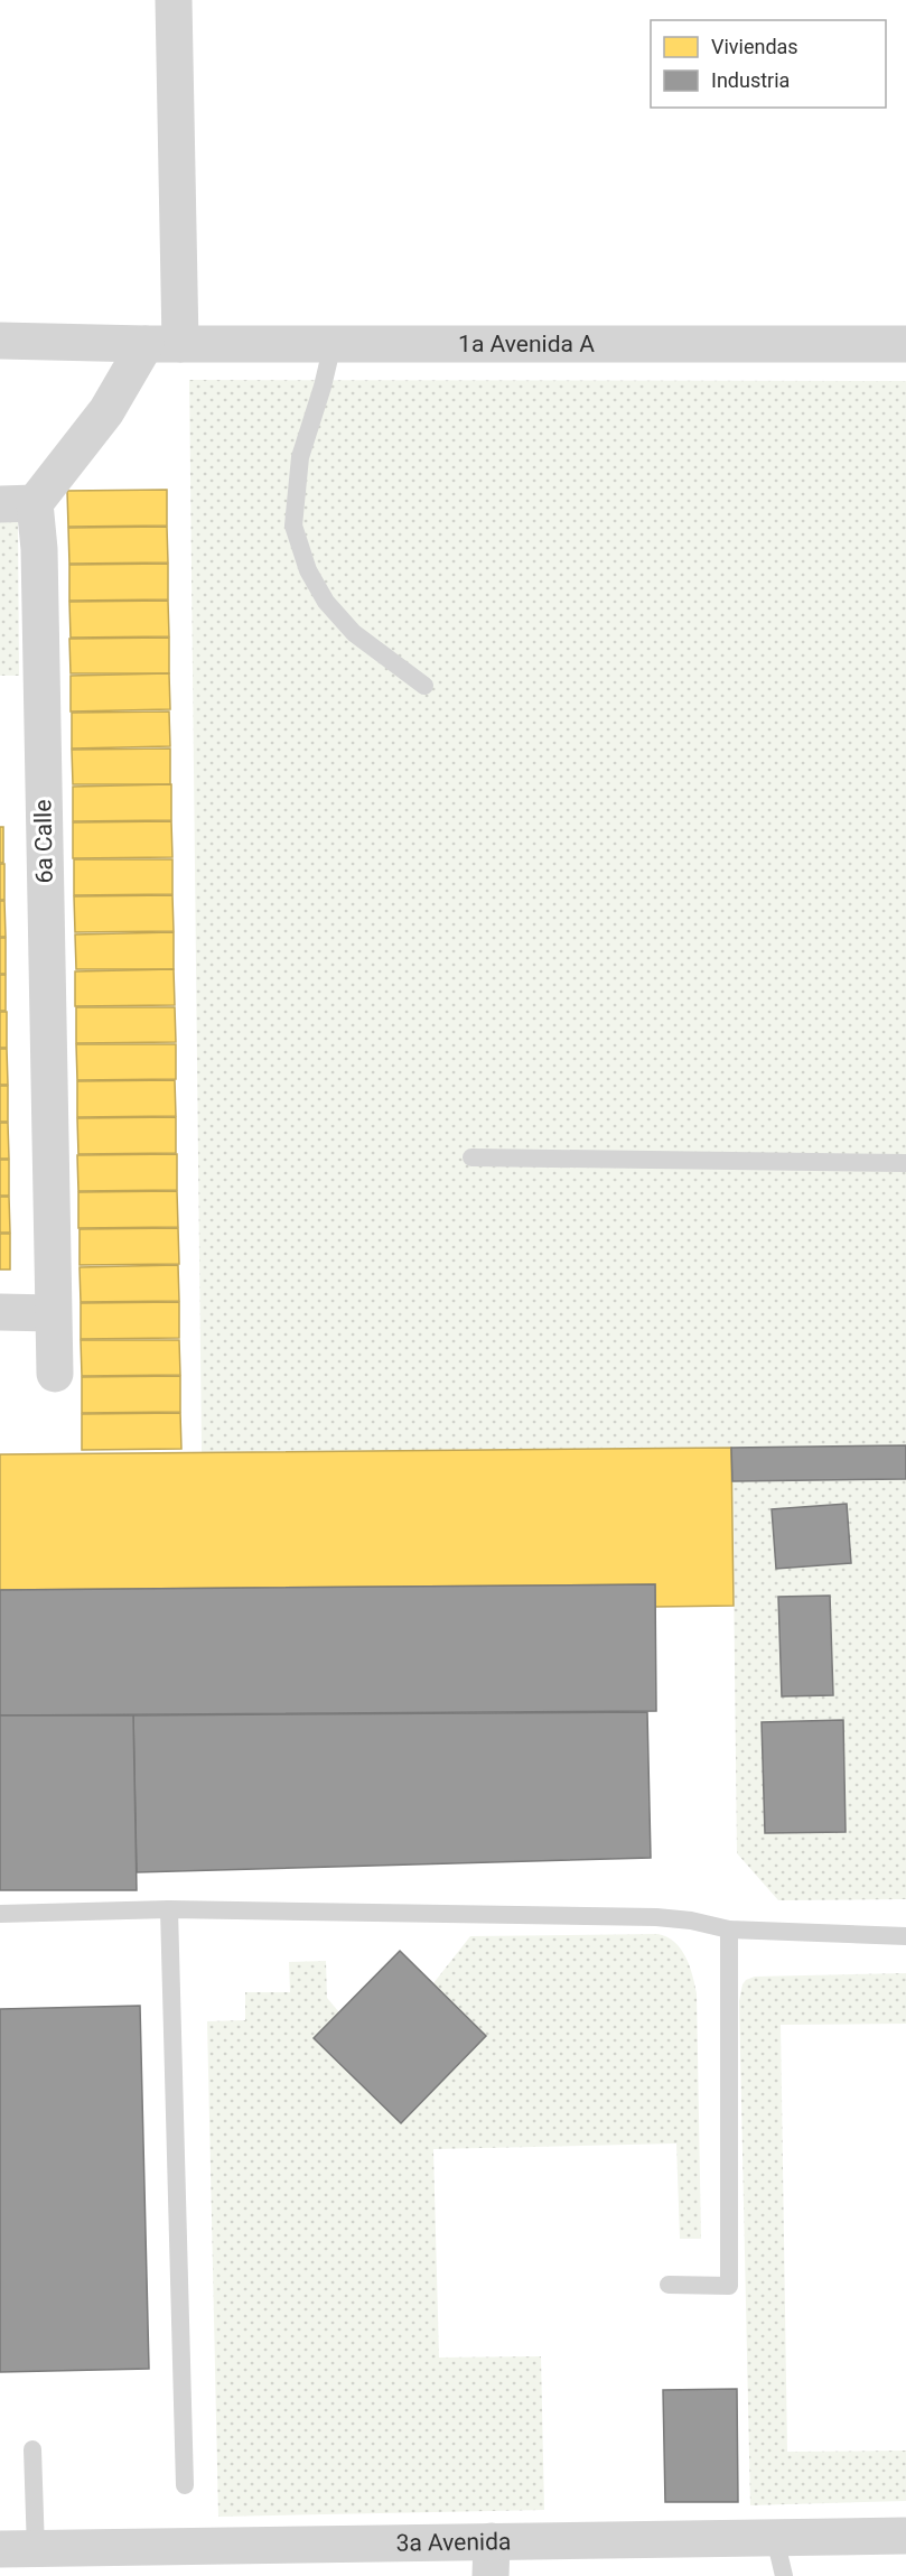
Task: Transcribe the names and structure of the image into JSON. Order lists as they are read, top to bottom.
{
  "streets": {
    "street": ["1a Avenida A", "6a Calle", "3a Avenida"]
  },
  "crossings": [
    ["1a Avenida A", "6a Calle"]
  ],
  "legend": ["Viviendas", "Industria"]
}
